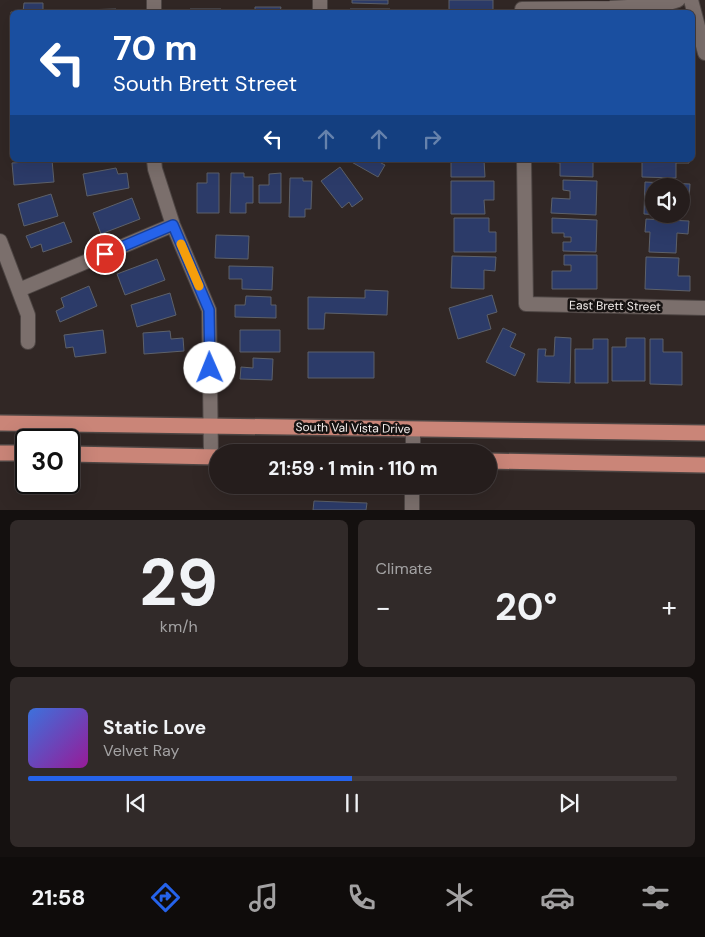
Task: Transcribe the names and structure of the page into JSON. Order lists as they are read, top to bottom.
{
  "streets": {
    "main road": ["South Val Vista Drive"],
    "street": ["East Brett Street"]
  },
  "page": {
    "turn": ["70 m", "South Brett Street"],
    "limit": "30",
    "trip": "21:59 · 1 min · 110 m",
    "tile": [
      ["29", "km/h"],
      "Climate"
    ],
    "heat": ["−", "20°", "+"],
    "song": ["Static Love", "Velvet Ray"],
    "tabs": "21:58"
  }
}
